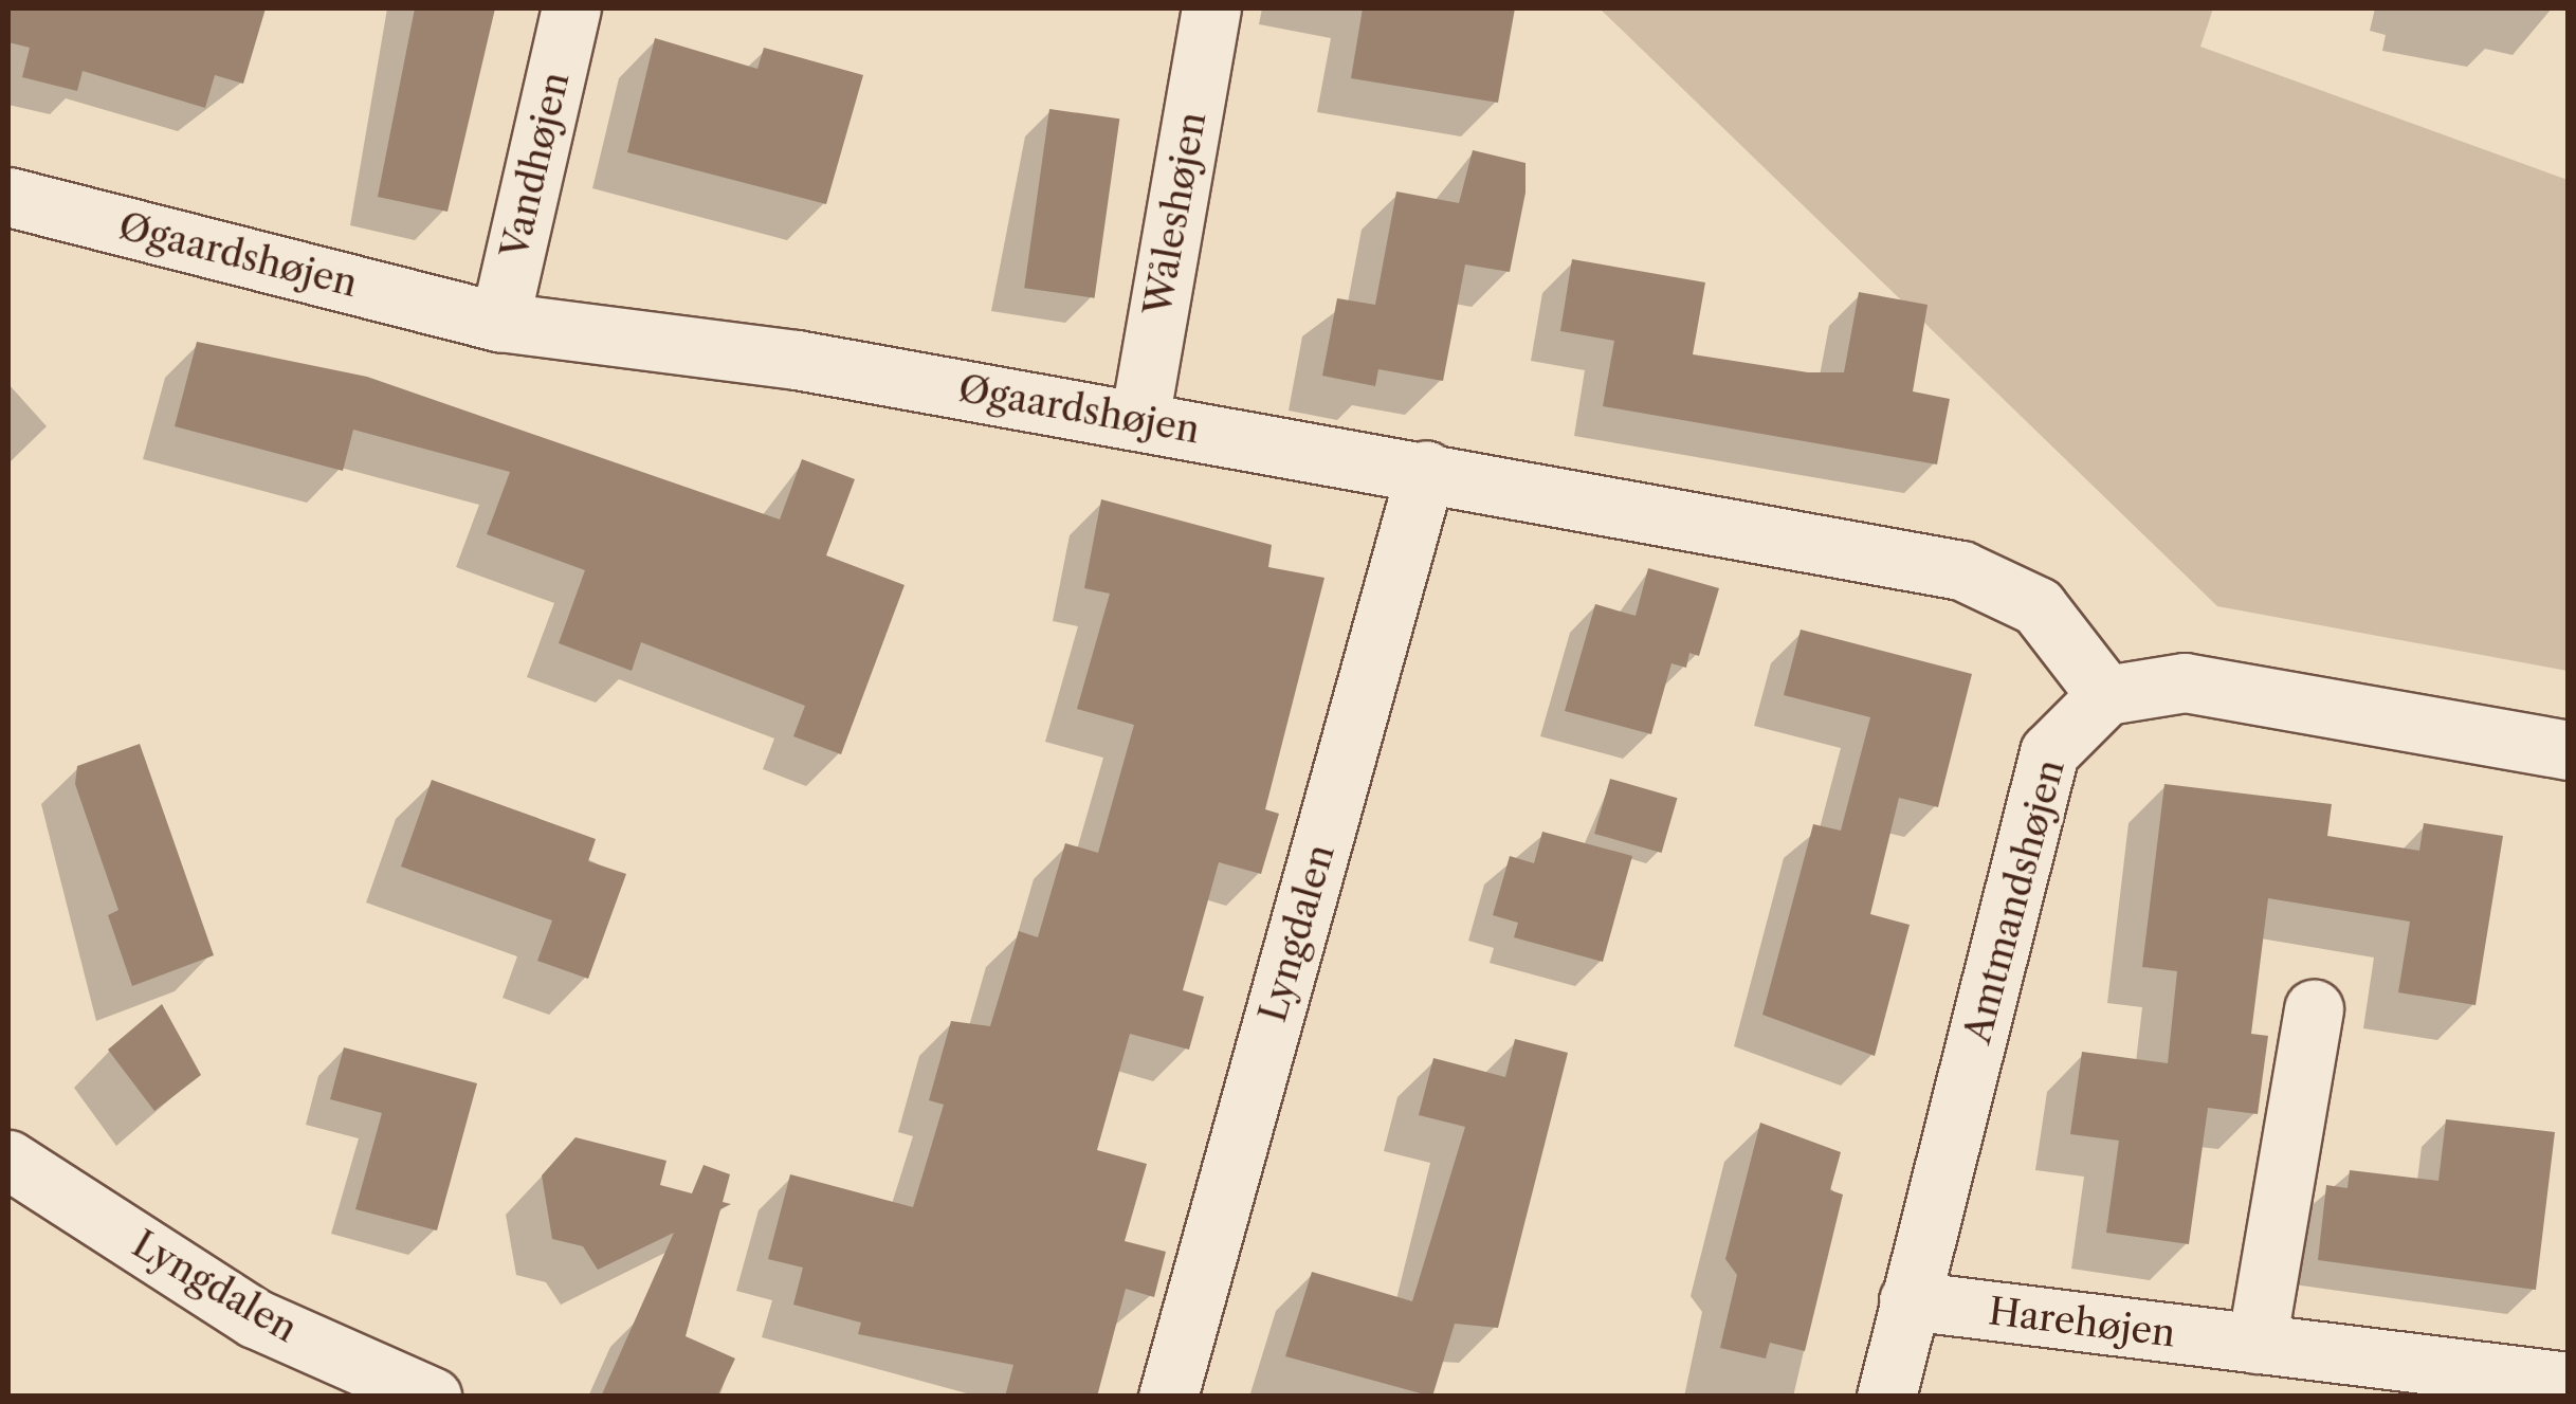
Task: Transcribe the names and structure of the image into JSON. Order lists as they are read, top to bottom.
{
  "streets": {
    "street": [
      "Vandhøjen",
      "Wåleshøjen",
      "Øgaardshøjen",
      "Amtmandshøjen",
      "Lyngdalen",
      "Harehøjen"
    ]
  },
  "crossings": [
    ["Vandhøjen", "Øgaardshøjen"],
    ["Wåleshøjen", "Øgaardshøjen"],
    ["Øgaardshøjen", "Amtmandshøjen"],
    ["Øgaardshøjen", "Lyngdalen"],
    ["Amtmandshøjen", "Harehøjen"]
  ]
}
